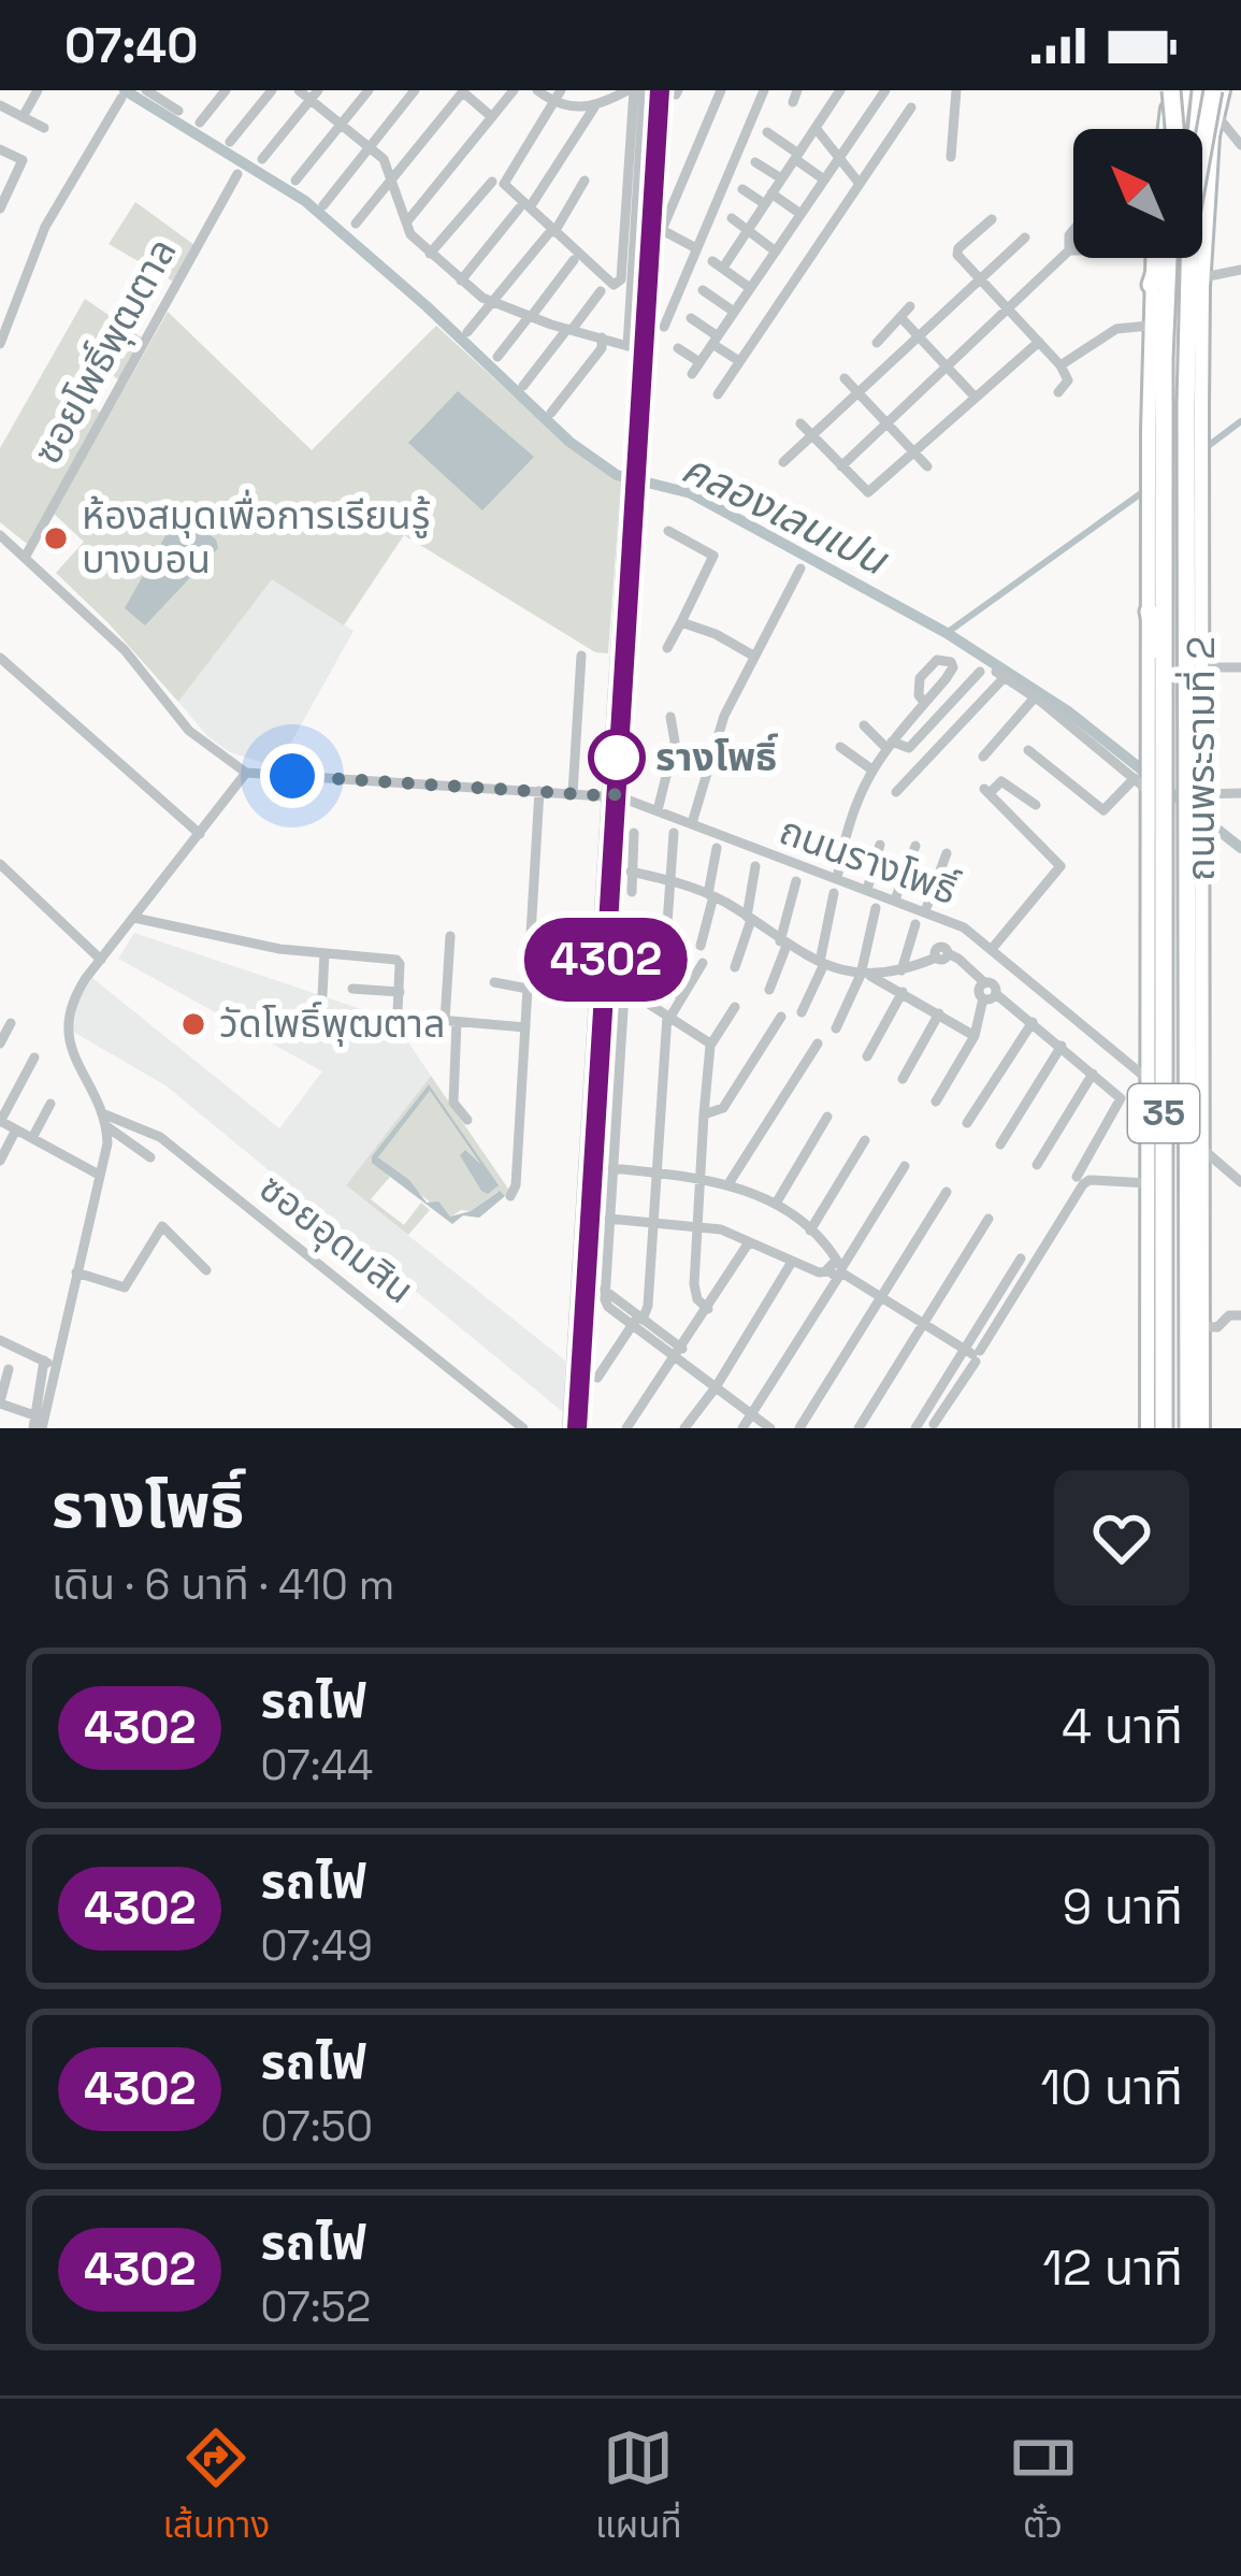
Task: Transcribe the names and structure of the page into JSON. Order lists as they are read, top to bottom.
{
  "streets": {
    "highway": ["ถนนพระรามที่ 2", "35"],
    "street": ["ซอยโพธิ์พุฒตาล", "ถนนรางโพธิ์", "ซอยอุดมสิน"]
  },
  "crossings": [
    ["ถนนพระรามที่ 2", "ถนนรางโพธิ์"]
  ],
  "water": ["คลองเลนเปน"],
  "places": ["ห้องสมุดเพื่อการเรียนรู้ บางบอน", "รางโพธิ์", "วัดโพธิ์พุฒตาล"],
  "north": "top left",
  "page": {
    "status": "07:40",
    "on_map": "4302",
    "heading": ["รางโพธิ์", "เดิน · 6 นาที · 410 m"],
    "list": [
      {
        "mark": "4302",
        "name": "รถไฟ",
        "note": "07:44",
        "value": "4 นาที"
      },
      {
        "mark": "4302",
        "name": "รถไฟ",
        "note": "07:49",
        "value": "9 นาที"
      },
      {
        "mark": "4302",
        "name": "รถไฟ",
        "note": "07:50",
        "value": "10 นาที"
      },
      {
        "mark": "4302",
        "name": "รถไฟ",
        "note": "07:52",
        "value": "12 นาที"
      }
    ],
    "tabs": ["เส้นทาง", "แผนที่", "ตั๋ว"]
  }
}
